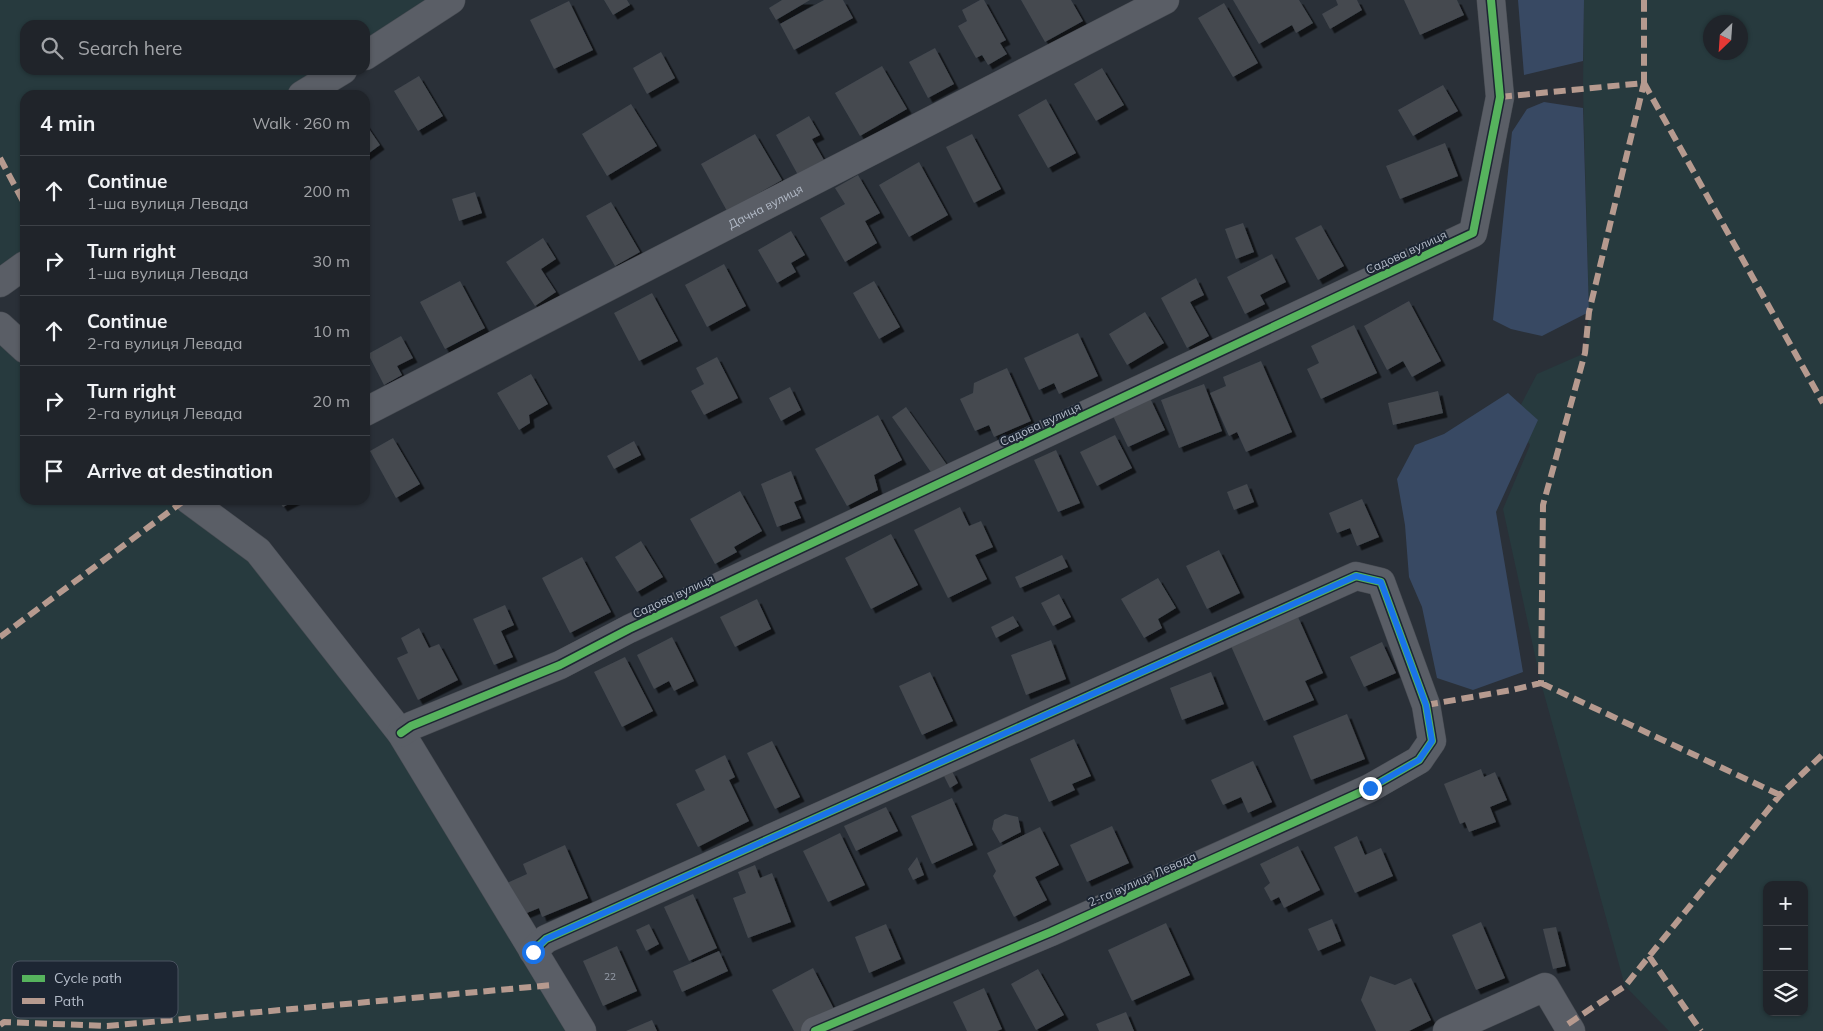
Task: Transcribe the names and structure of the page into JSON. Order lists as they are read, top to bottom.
{
  "streets": {
    "street": ["Дачна вулиця", "Садова вулиця", "2-га вулиця Левада"]
  },
  "house_numbers": ["22"],
  "legend": ["Cycle path", "Path"],
  "north": "bottom left",
  "page": {
    "search": "Search here",
    "heading": ["4 min", "Walk · 260 m"],
    "list": [
      ["Continue", "1-ша вулиця Левада", "200 m"],
      ["Turn right", "1-ша вулиця Левада", "30 m"],
      ["Continue", "2-га вулиця Левада", "10 m"],
      ["Turn right", "2-га вулиця Левада", "20 m"],
      "Arrive at destination"
    ],
    "map_buttons": ["+", "−"]
  }
}
